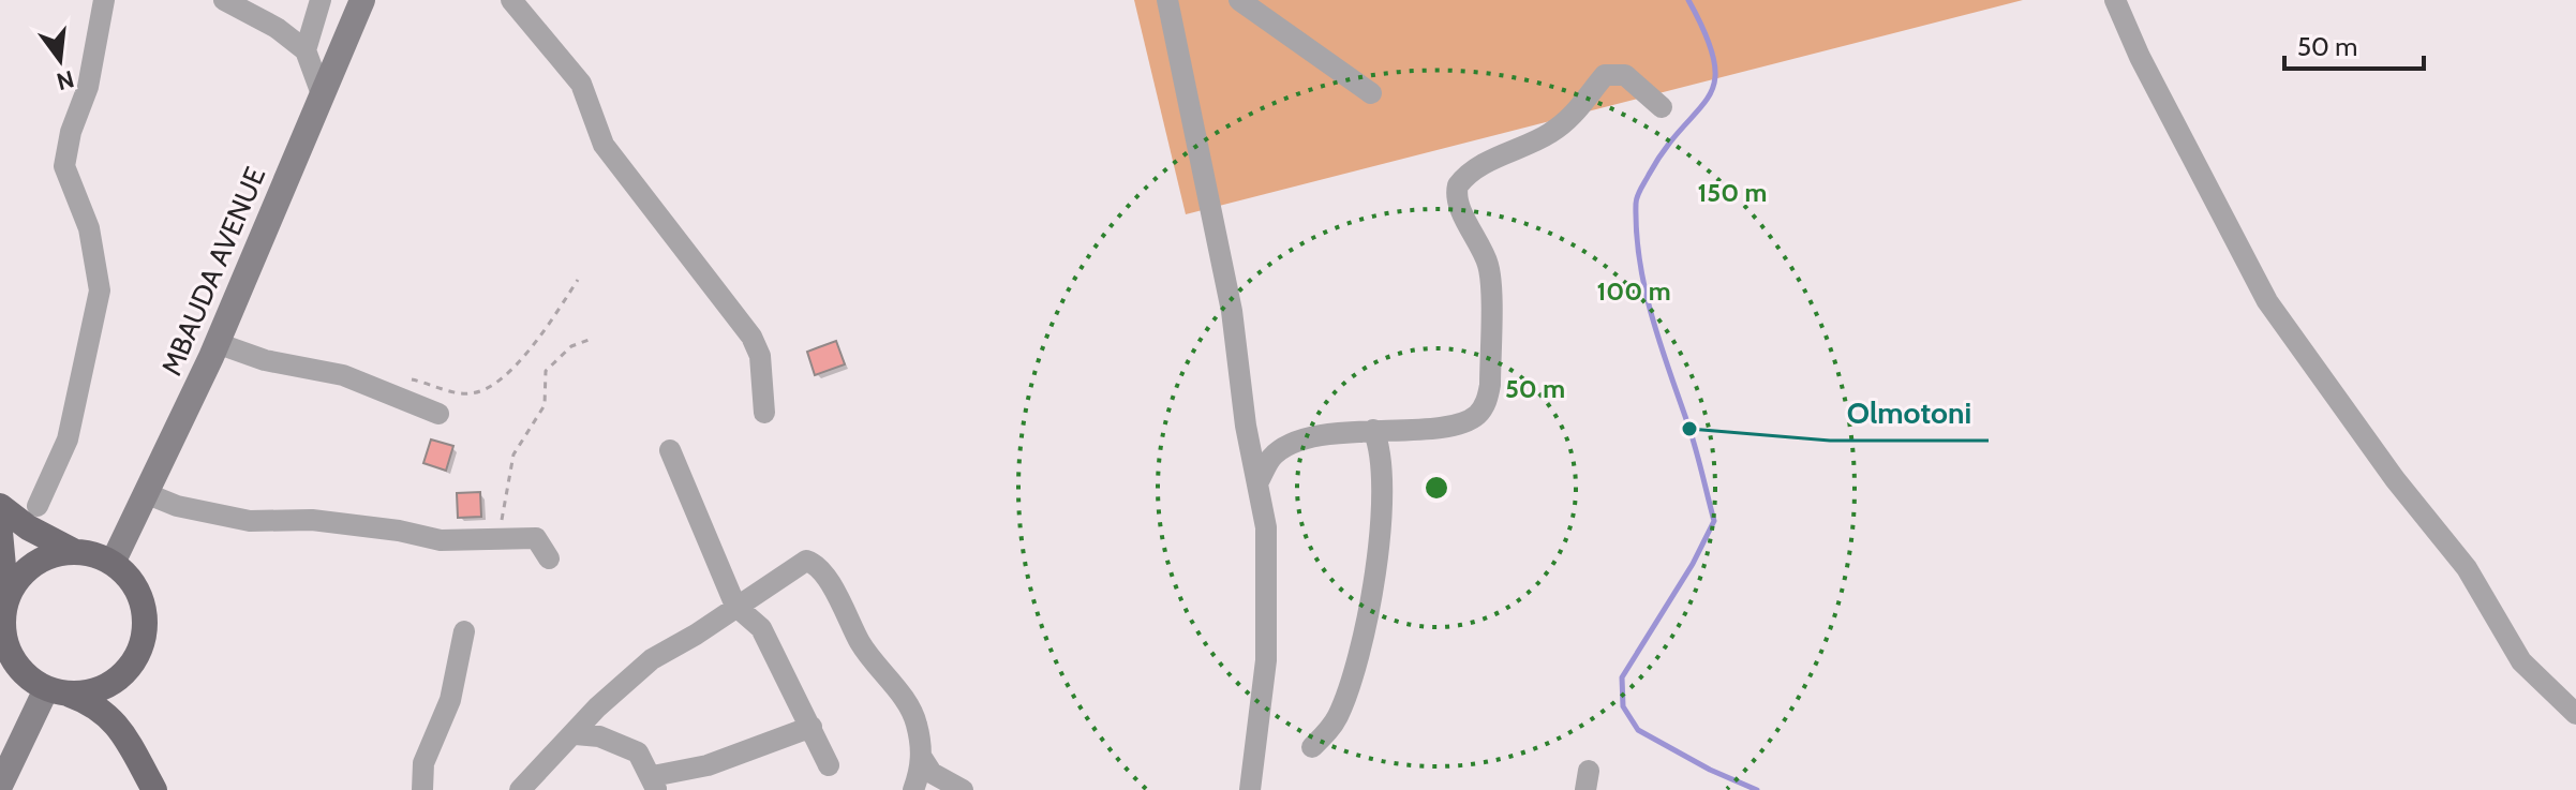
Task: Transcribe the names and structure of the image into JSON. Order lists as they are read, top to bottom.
{
  "streets": {
    "street": ["MBAUDA AVENUE"]
  },
  "places": ["Olmotoni"],
  "scale_bar": "50 m",
  "north": "bottom",
  "rings": ["150 m", "100 m", "50 m"]
}
